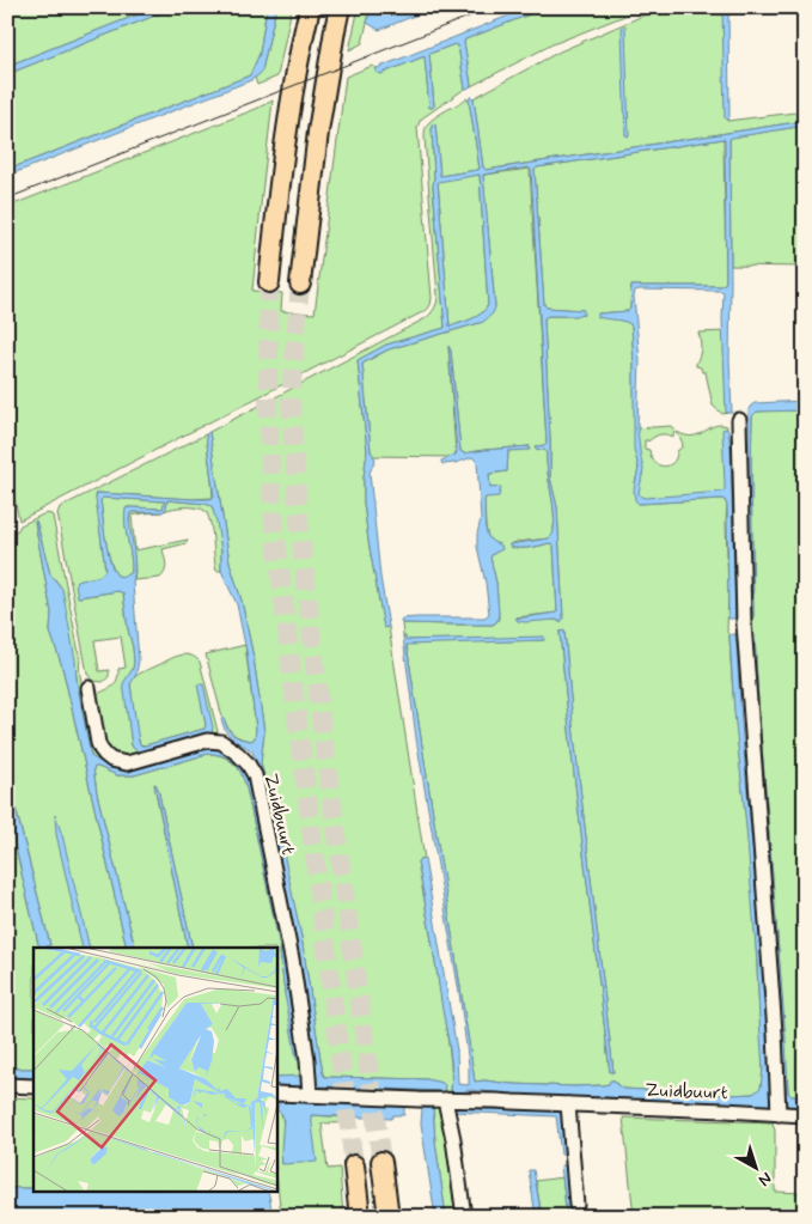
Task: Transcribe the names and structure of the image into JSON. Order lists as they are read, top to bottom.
{
  "streets": {
    "street": ["Zuidbuurt"]
  },
  "north": "bottom right"
}
